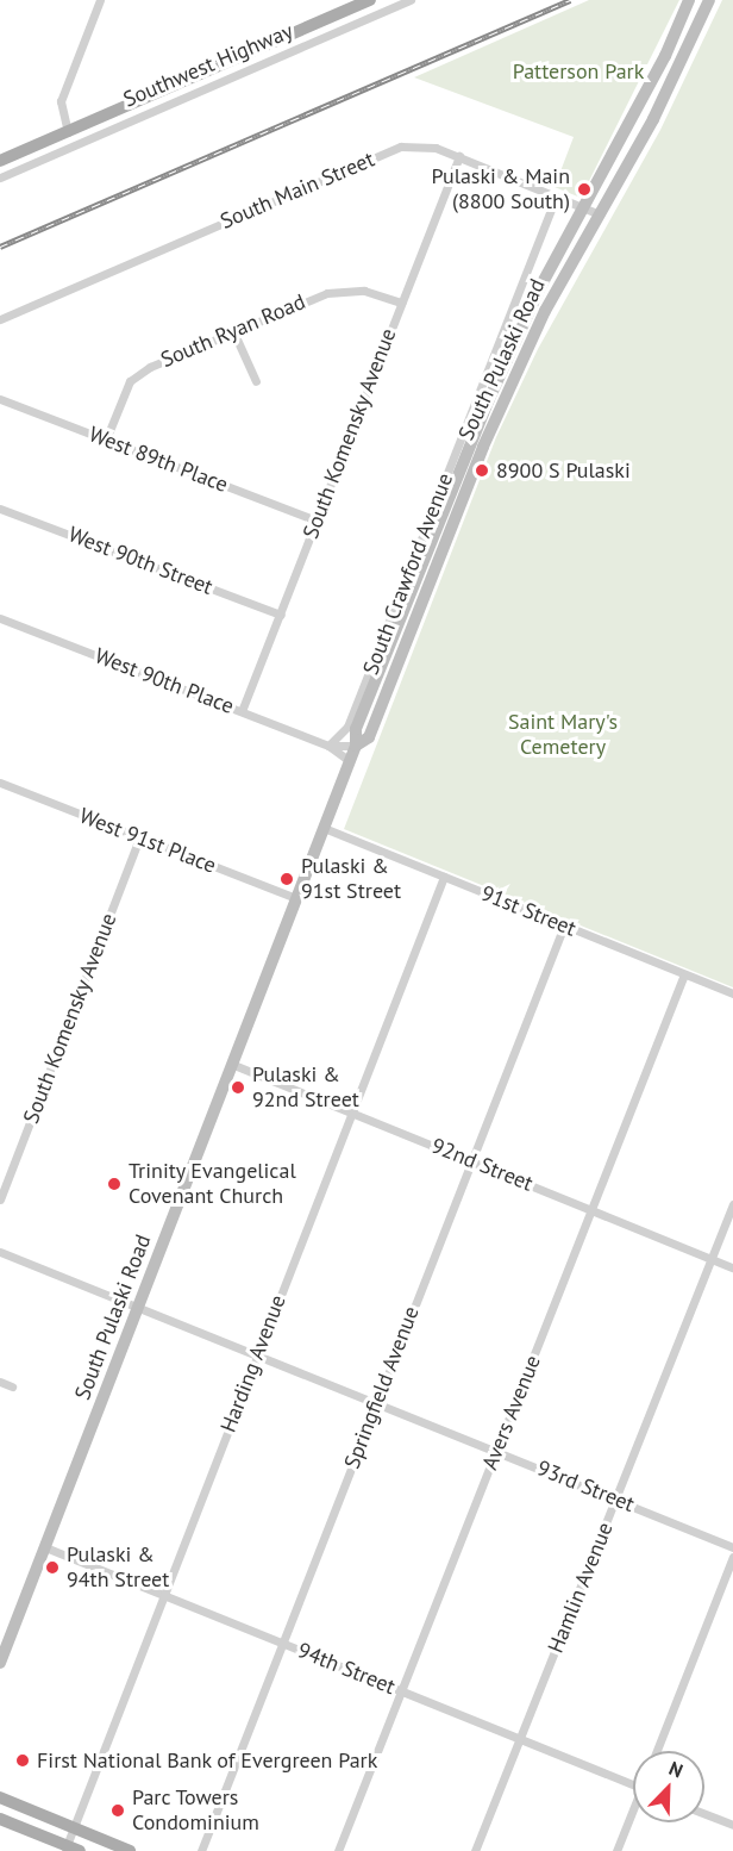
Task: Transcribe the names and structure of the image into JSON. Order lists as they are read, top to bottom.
{
  "streets": {
    "main road": ["Southwest Highway", "South Pulaski Road"],
    "street": [
      "South Main Street",
      "South Ryan Road",
      "South Komensky Avenue",
      "West 89th Place",
      "West 90th Street",
      "South Crawford Avenue",
      "West 90th Place",
      "West 91st Place",
      "91st Street",
      "92nd Street",
      "Harding Avenue",
      "Springfield Avenue",
      "Avers Avenue",
      "93rd Street",
      "Hamlin Avenue",
      "94th Street"
    ]
  },
  "crossings": [
    ["South Main Street", "South Pulaski Road"],
    ["South Main Street", "South Komensky Avenue"],
    ["South Main Street", "South Crawford Avenue"],
    ["South Ryan Road", "South Komensky Avenue"],
    ["South Ryan Road", "West 89th Place"],
    ["South Pulaski Road", "West 90th Place"],
    ["South Pulaski Road", "West 91st Place"],
    ["South Pulaski Road", "91st Street"],
    ["South Pulaski Road", "92nd Street"],
    ["South Pulaski Road", "93rd Street"],
    ["South Pulaski Road", "94th Street"],
    ["South Komensky Avenue", "West 89th Place"],
    ["South Komensky Avenue", "West 90th Street"],
    ["South Komensky Avenue", "West 90th Place"],
    ["South Komensky Avenue", "West 91st Place"],
    ["South Crawford Avenue", "West 90th Place"],
    ["91st Street", "Harding Avenue"],
    ["91st Street", "Springfield Avenue"],
    ["91st Street", "Avers Avenue"],
    ["92nd Street", "Harding Avenue"],
    ["92nd Street", "Springfield Avenue"],
    ["92nd Street", "Avers Avenue"],
    ["92nd Street", "Hamlin Avenue"],
    ["Harding Avenue", "93rd Street"],
    ["Harding Avenue", "94th Street"],
    ["Springfield Avenue", "93rd Street"],
    ["Springfield Avenue", "94th Street"],
    ["Avers Avenue", "93rd Street"],
    ["Avers Avenue", "94th Street"],
    ["93rd Street", "Hamlin Avenue"],
    ["Hamlin Avenue", "94th Street"]
  ],
  "parks": ["Patterson Park", "Saint Mary's Cemetery"],
  "places": [
    "Pulaski & Main (8800 South)",
    "8900 S Pulaski",
    "Pulaski & 91st Street",
    "Pulaski & 92nd Street",
    "Trinity Evangelical Covenant Church",
    "Pulaski & 94th Street",
    "First National Bank of Evergreen Park",
    "Parc Towers Condominium"
  ],
  "north": "top right"
}
